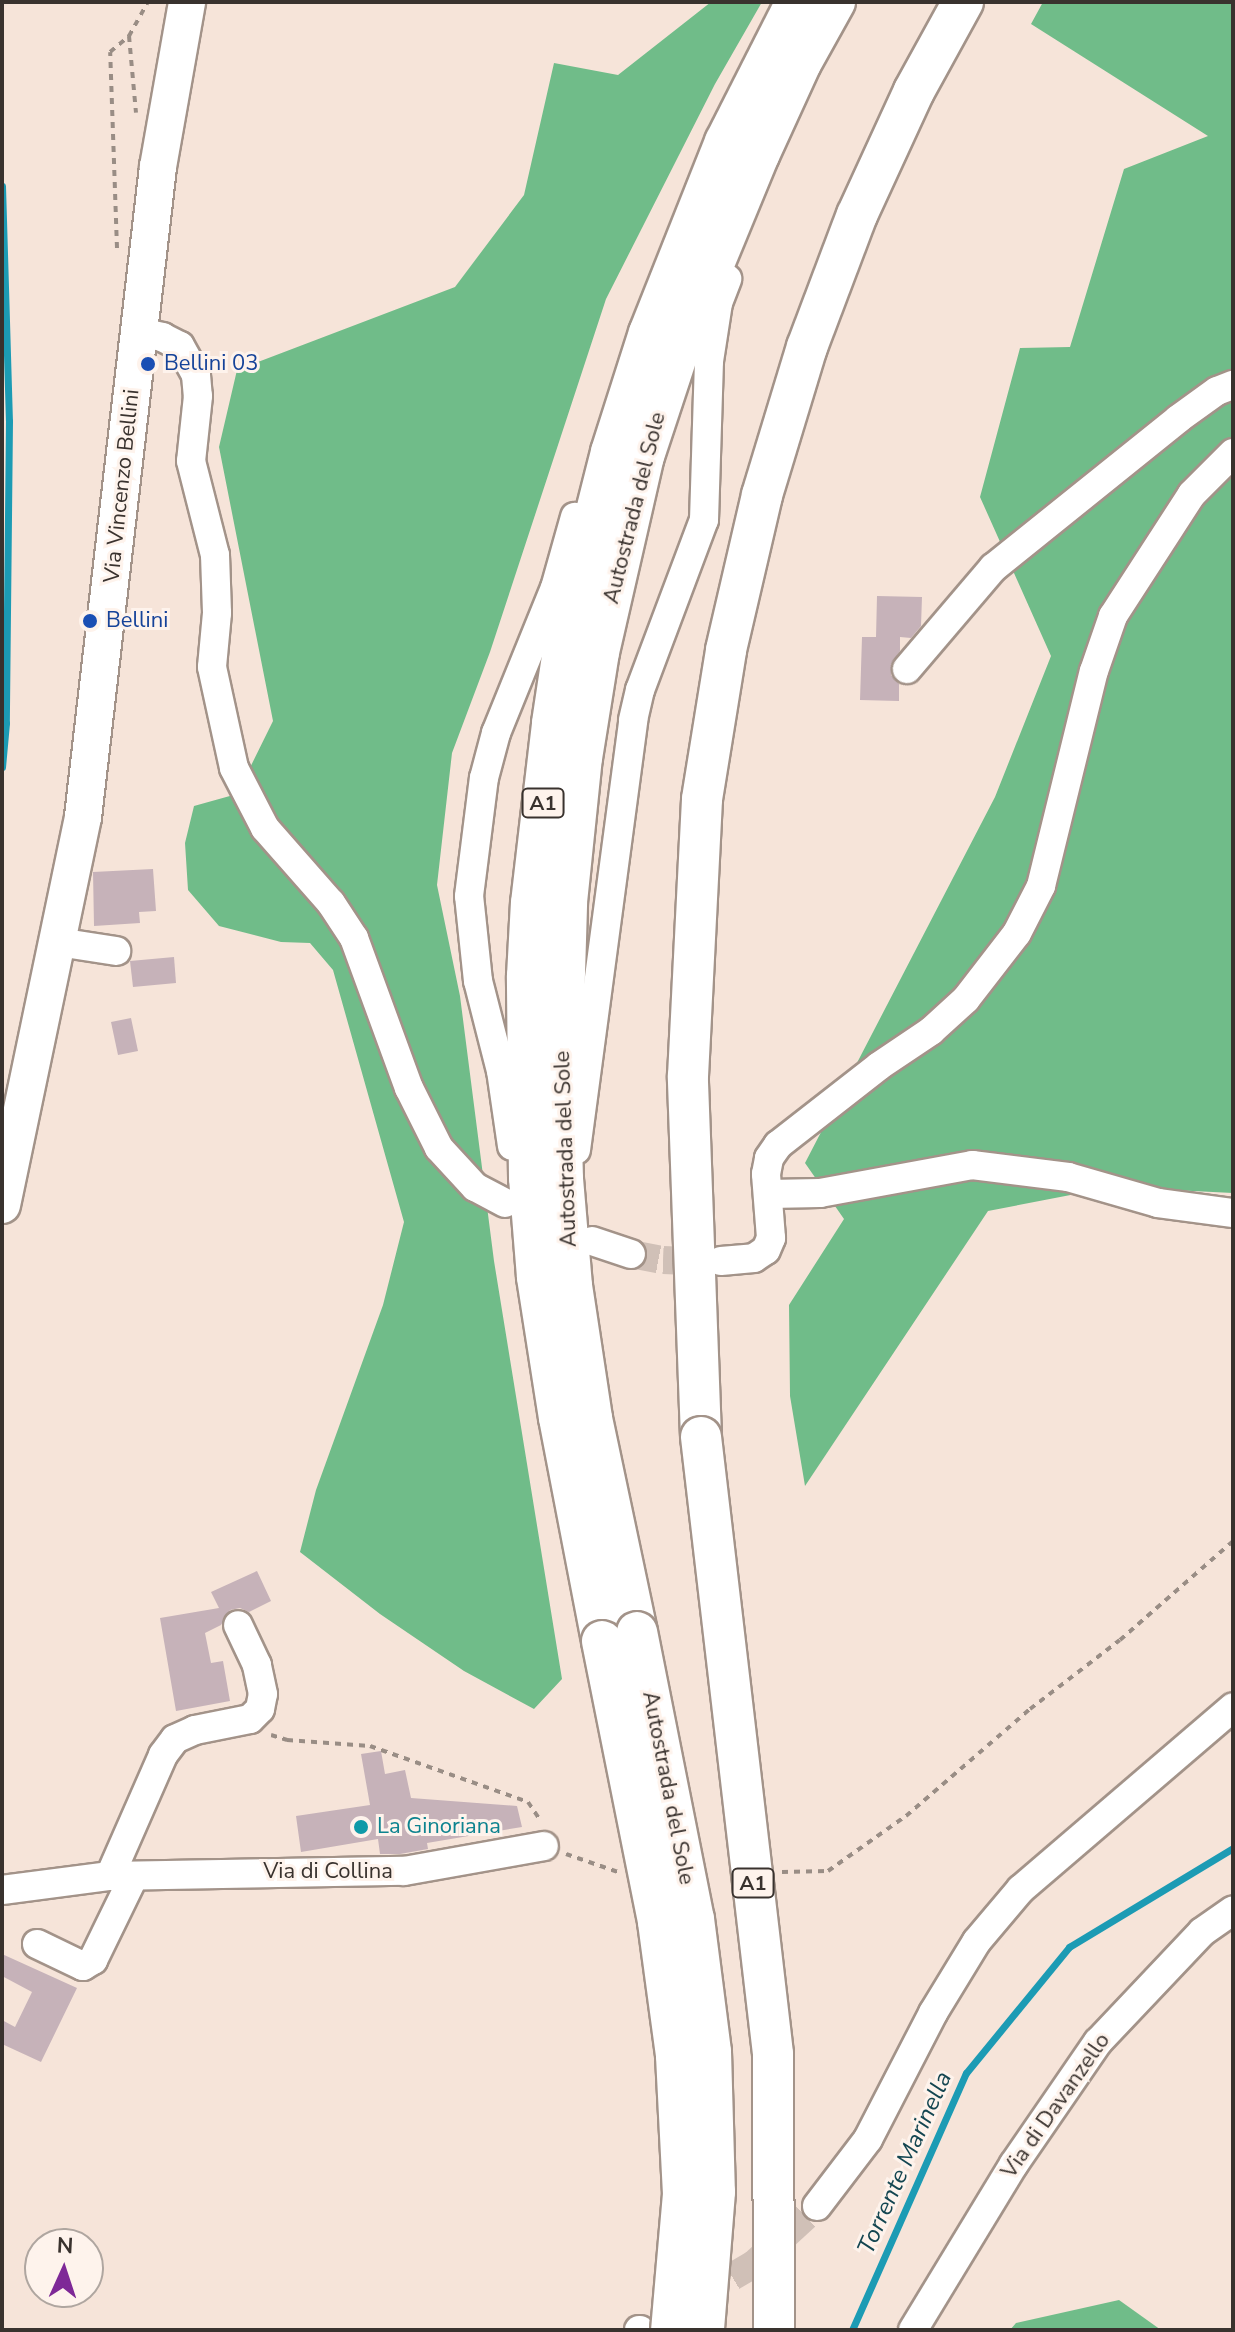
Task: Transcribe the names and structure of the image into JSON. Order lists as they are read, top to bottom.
{
  "streets": {
    "highway": ["Autostrada del Sole", "A1"],
    "main road": ["Via Vincenzo Bellini"],
    "street": ["Via di Collina", "Via di Davanzello"]
  },
  "water": ["Torrente Marinella"],
  "places": ["Bellini 03", "Bellini", "La Ginoriana"],
  "north": "top"
}
